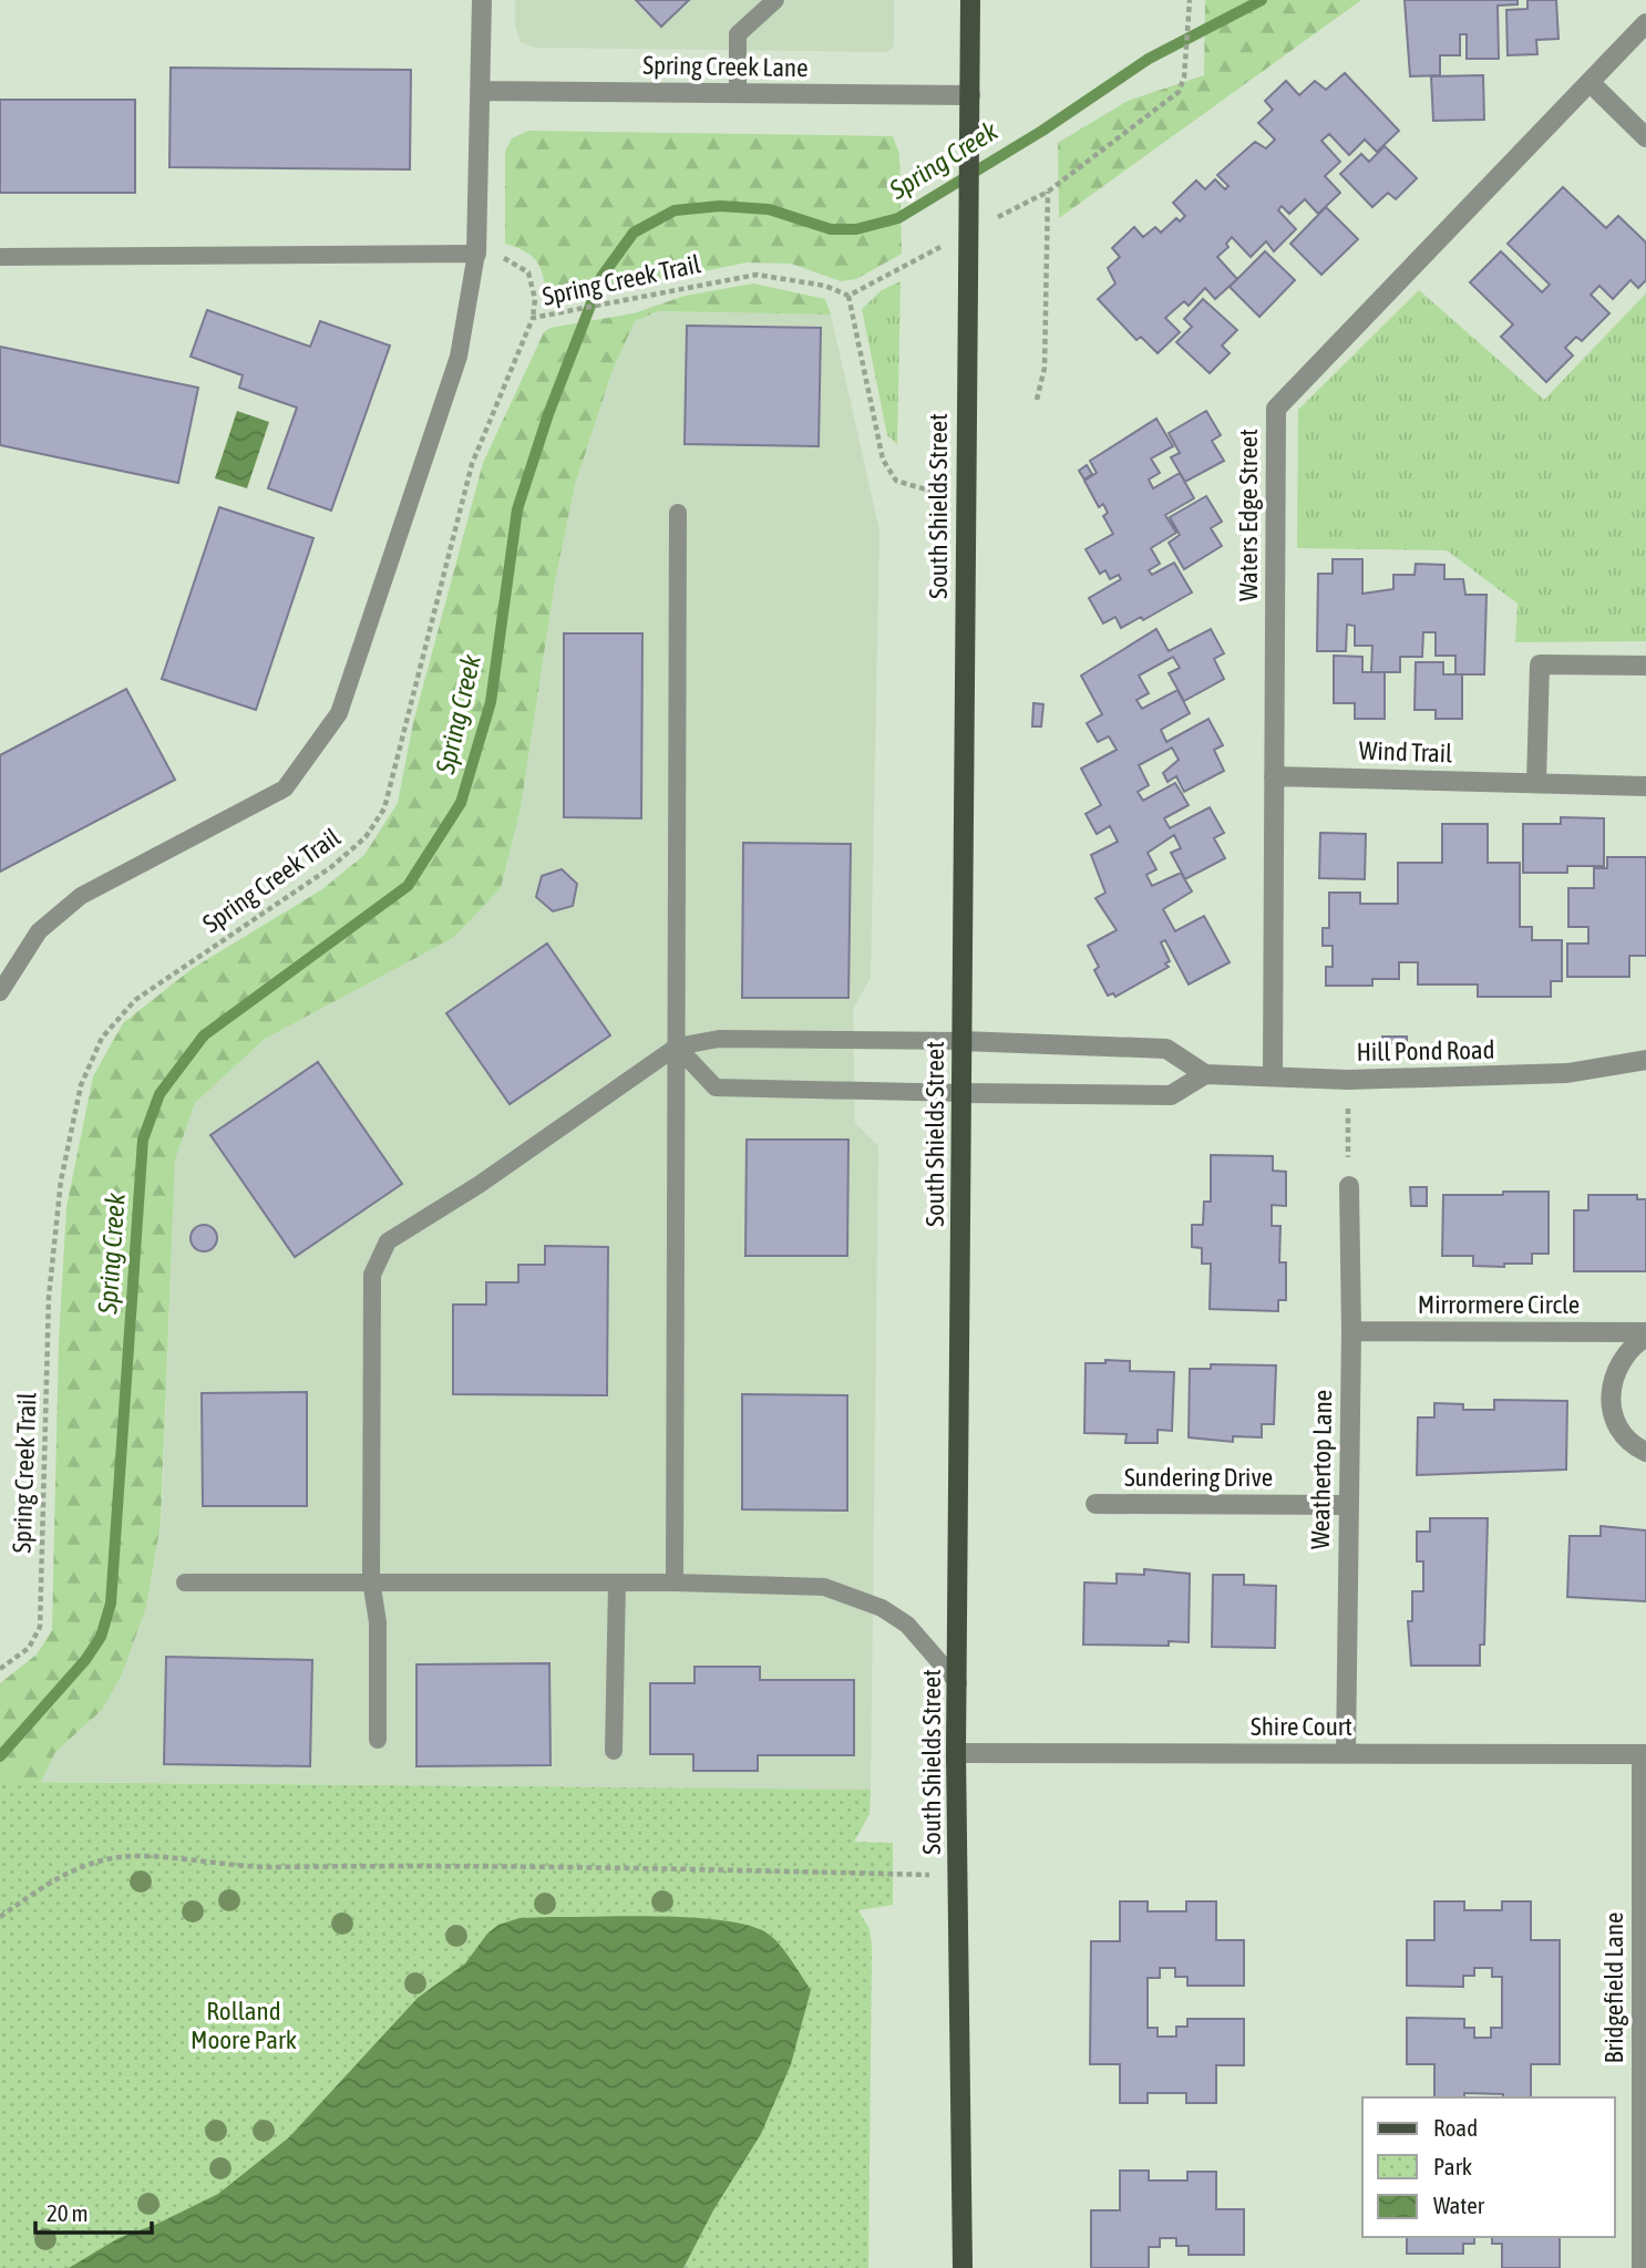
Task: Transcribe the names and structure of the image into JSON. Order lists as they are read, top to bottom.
{
  "streets": {
    "main road": ["South Shields Street"],
    "street": [
      "Spring Creek Lane",
      "Waters Edge Street",
      "Wind Trail",
      "Hill Pond Road",
      "Mirrormere Circle",
      "Weathertop Lane",
      "Sundering Drive",
      "Shire Court",
      "Bridgefield Lane"
    ],
    "path": ["Spring Creek Trail"]
  },
  "crossings": [
    ["Spring Creek Lane", "South Shields Street"],
    ["South Shields Street", "Shire Court"],
    ["Waters Edge Street", "Wind Trail"],
    ["Waters Edge Street", "Hill Pond Road"],
    ["Mirrormere Circle", "Weathertop Lane"],
    ["Weathertop Lane", "Sundering Drive"],
    ["Weathertop Lane", "Shire Court"],
    ["Shire Court", "Bridgefield Lane"]
  ],
  "water": ["Spring Creek"],
  "parks": ["Rolland Moore Park"],
  "legend": ["Road", "Park", "Water"],
  "scale_bar": "20 m"
}
